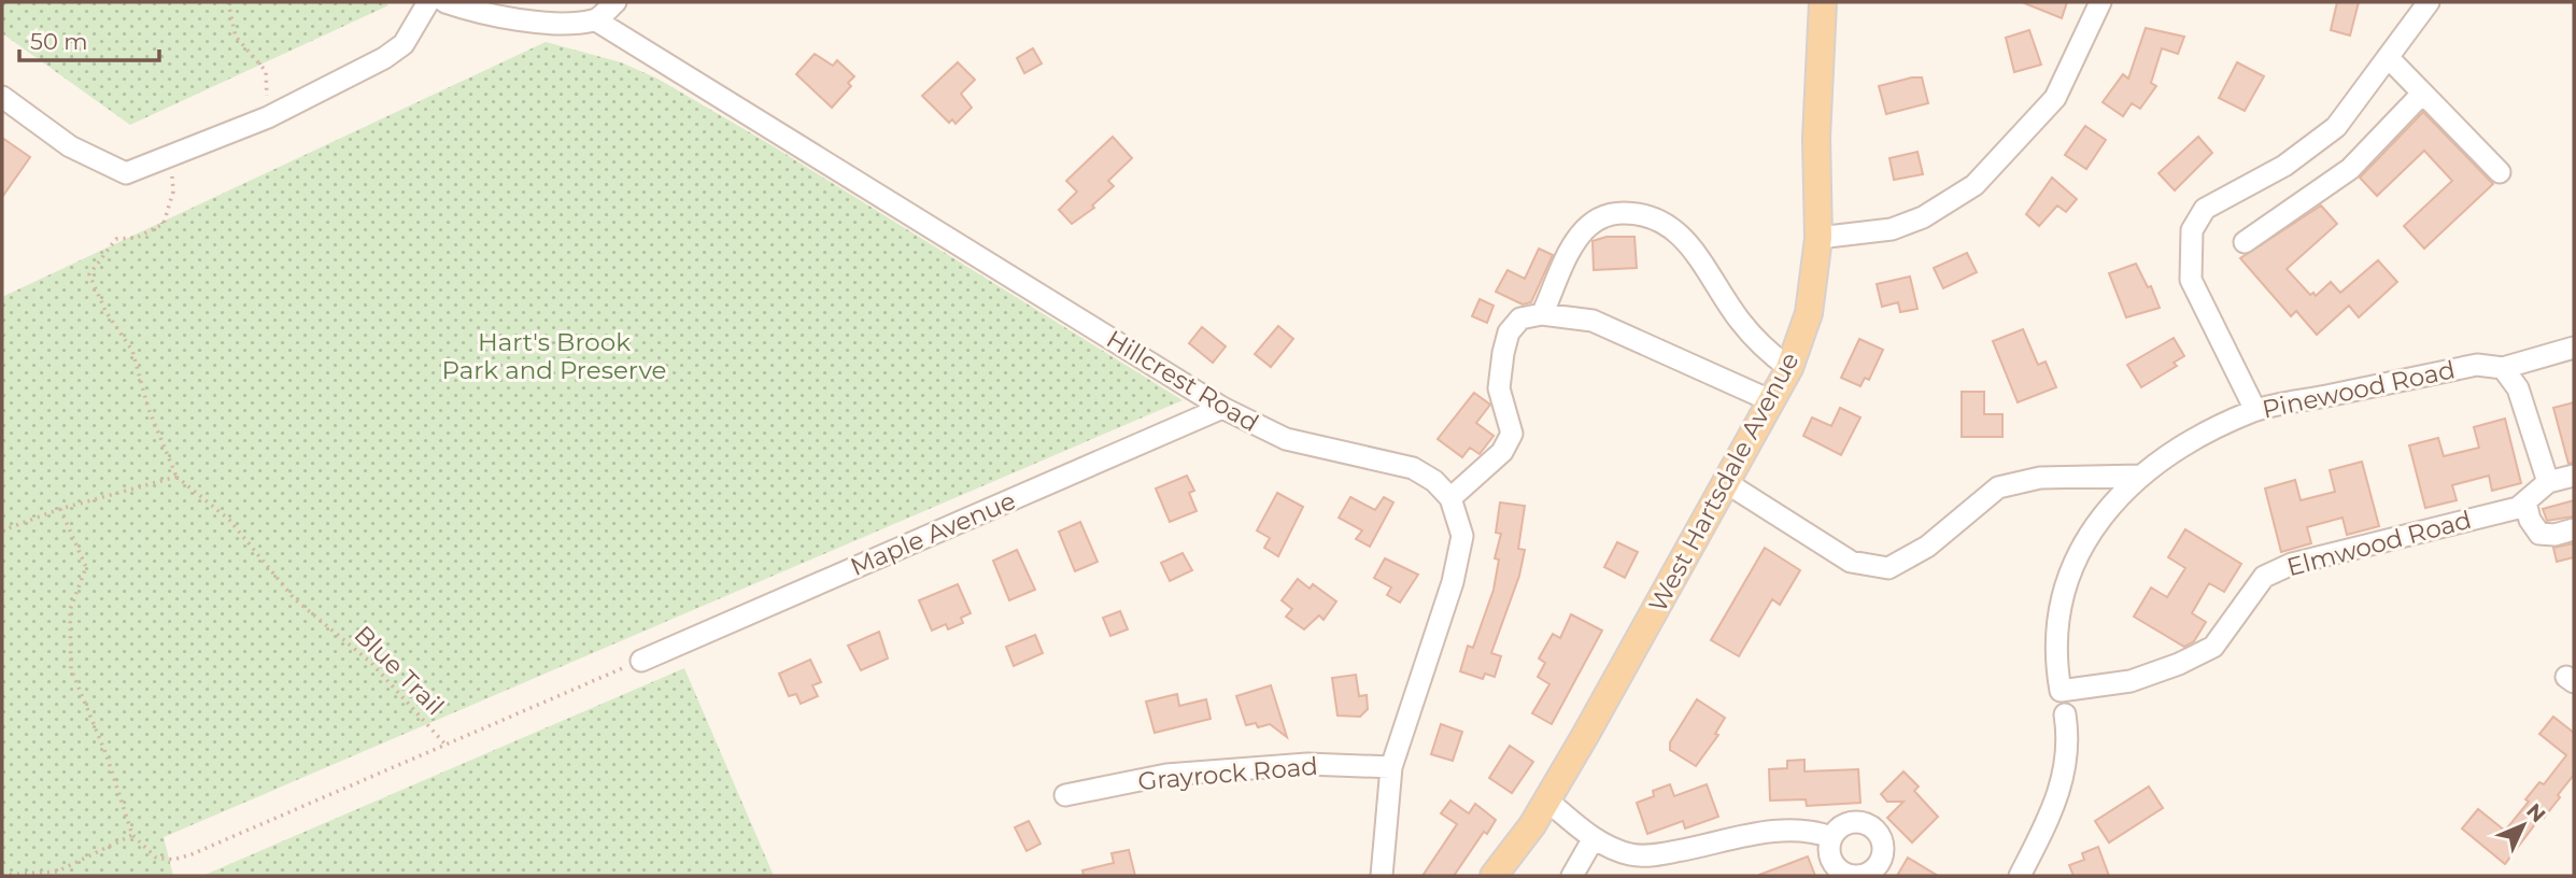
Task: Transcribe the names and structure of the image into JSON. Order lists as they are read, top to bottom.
{
  "streets": {
    "main road": ["West Hartsdale Avenue"],
    "street": [
      "Hillcrest Road",
      "Pinewood Road",
      "Maple Avenue",
      "Elmwood Road",
      "Grayrock Road"
    ],
    "path": ["Blue Trail"]
  },
  "crossings": [
    ["Hillcrest Road", "Maple Avenue"],
    ["Pinewood Road", "Elmwood Road"]
  ],
  "parks": ["Hart's Brook Park and Preserve"],
  "scale_bar": "50 m",
  "north": "top right"
}
